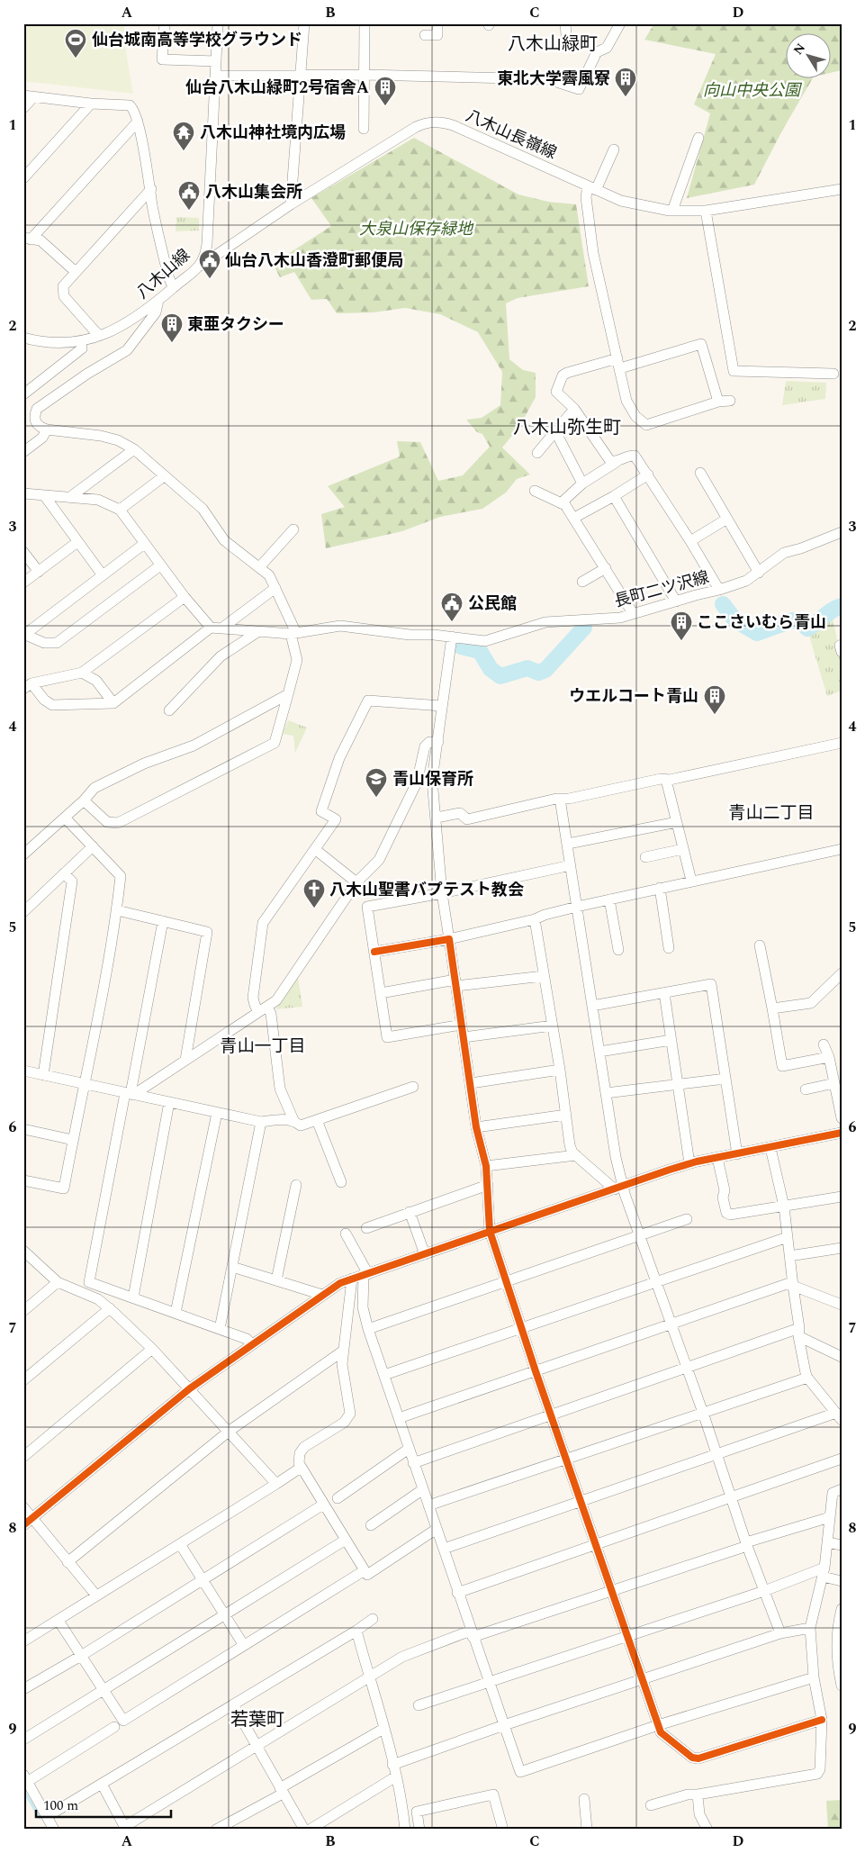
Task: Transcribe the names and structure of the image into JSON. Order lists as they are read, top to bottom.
{
  "streets": {
    "street": ["八木山長嶺線", "八木山線", "長町二ツ沢線"]
  },
  "crossings": [
    ["八木山長嶺線", "八木山線"]
  ],
  "districts": [
    "八木山緑町",
    "八木山弥生町",
    "青山二丁目",
    "青山一丁目",
    "若葉町"
  ],
  "parks": ["向山中央公園", "大泉山保存緑地"],
  "places": {
    "sports": ["仙台城南高等学校グラウンド"],
    "building": [
      "東北大学霽風寮",
      "仙台八木山緑町2号宿舎A",
      "東亜タクシー",
      "ここさいむら青山",
      "ウエルコート青山"
    ],
    "temple": ["八木山神社境内広場"],
    "public building": ["八木山集会所", "仙台八木山香澄町郵便局", "公民館"],
    "school or university": ["青山保育所"],
    "church": ["八木山聖書バプテスト教会"]
  },
  "scale_bar": "100 m",
  "north": "top left",
  "grid": {
    "columns": [
      "A",
      "B",
      "C",
      "D"
    ],
    "rows": [
      "1",
      "2",
      "3",
      "4",
      "5",
      "6",
      "7",
      "8",
      "9"
    ]
  }
}
